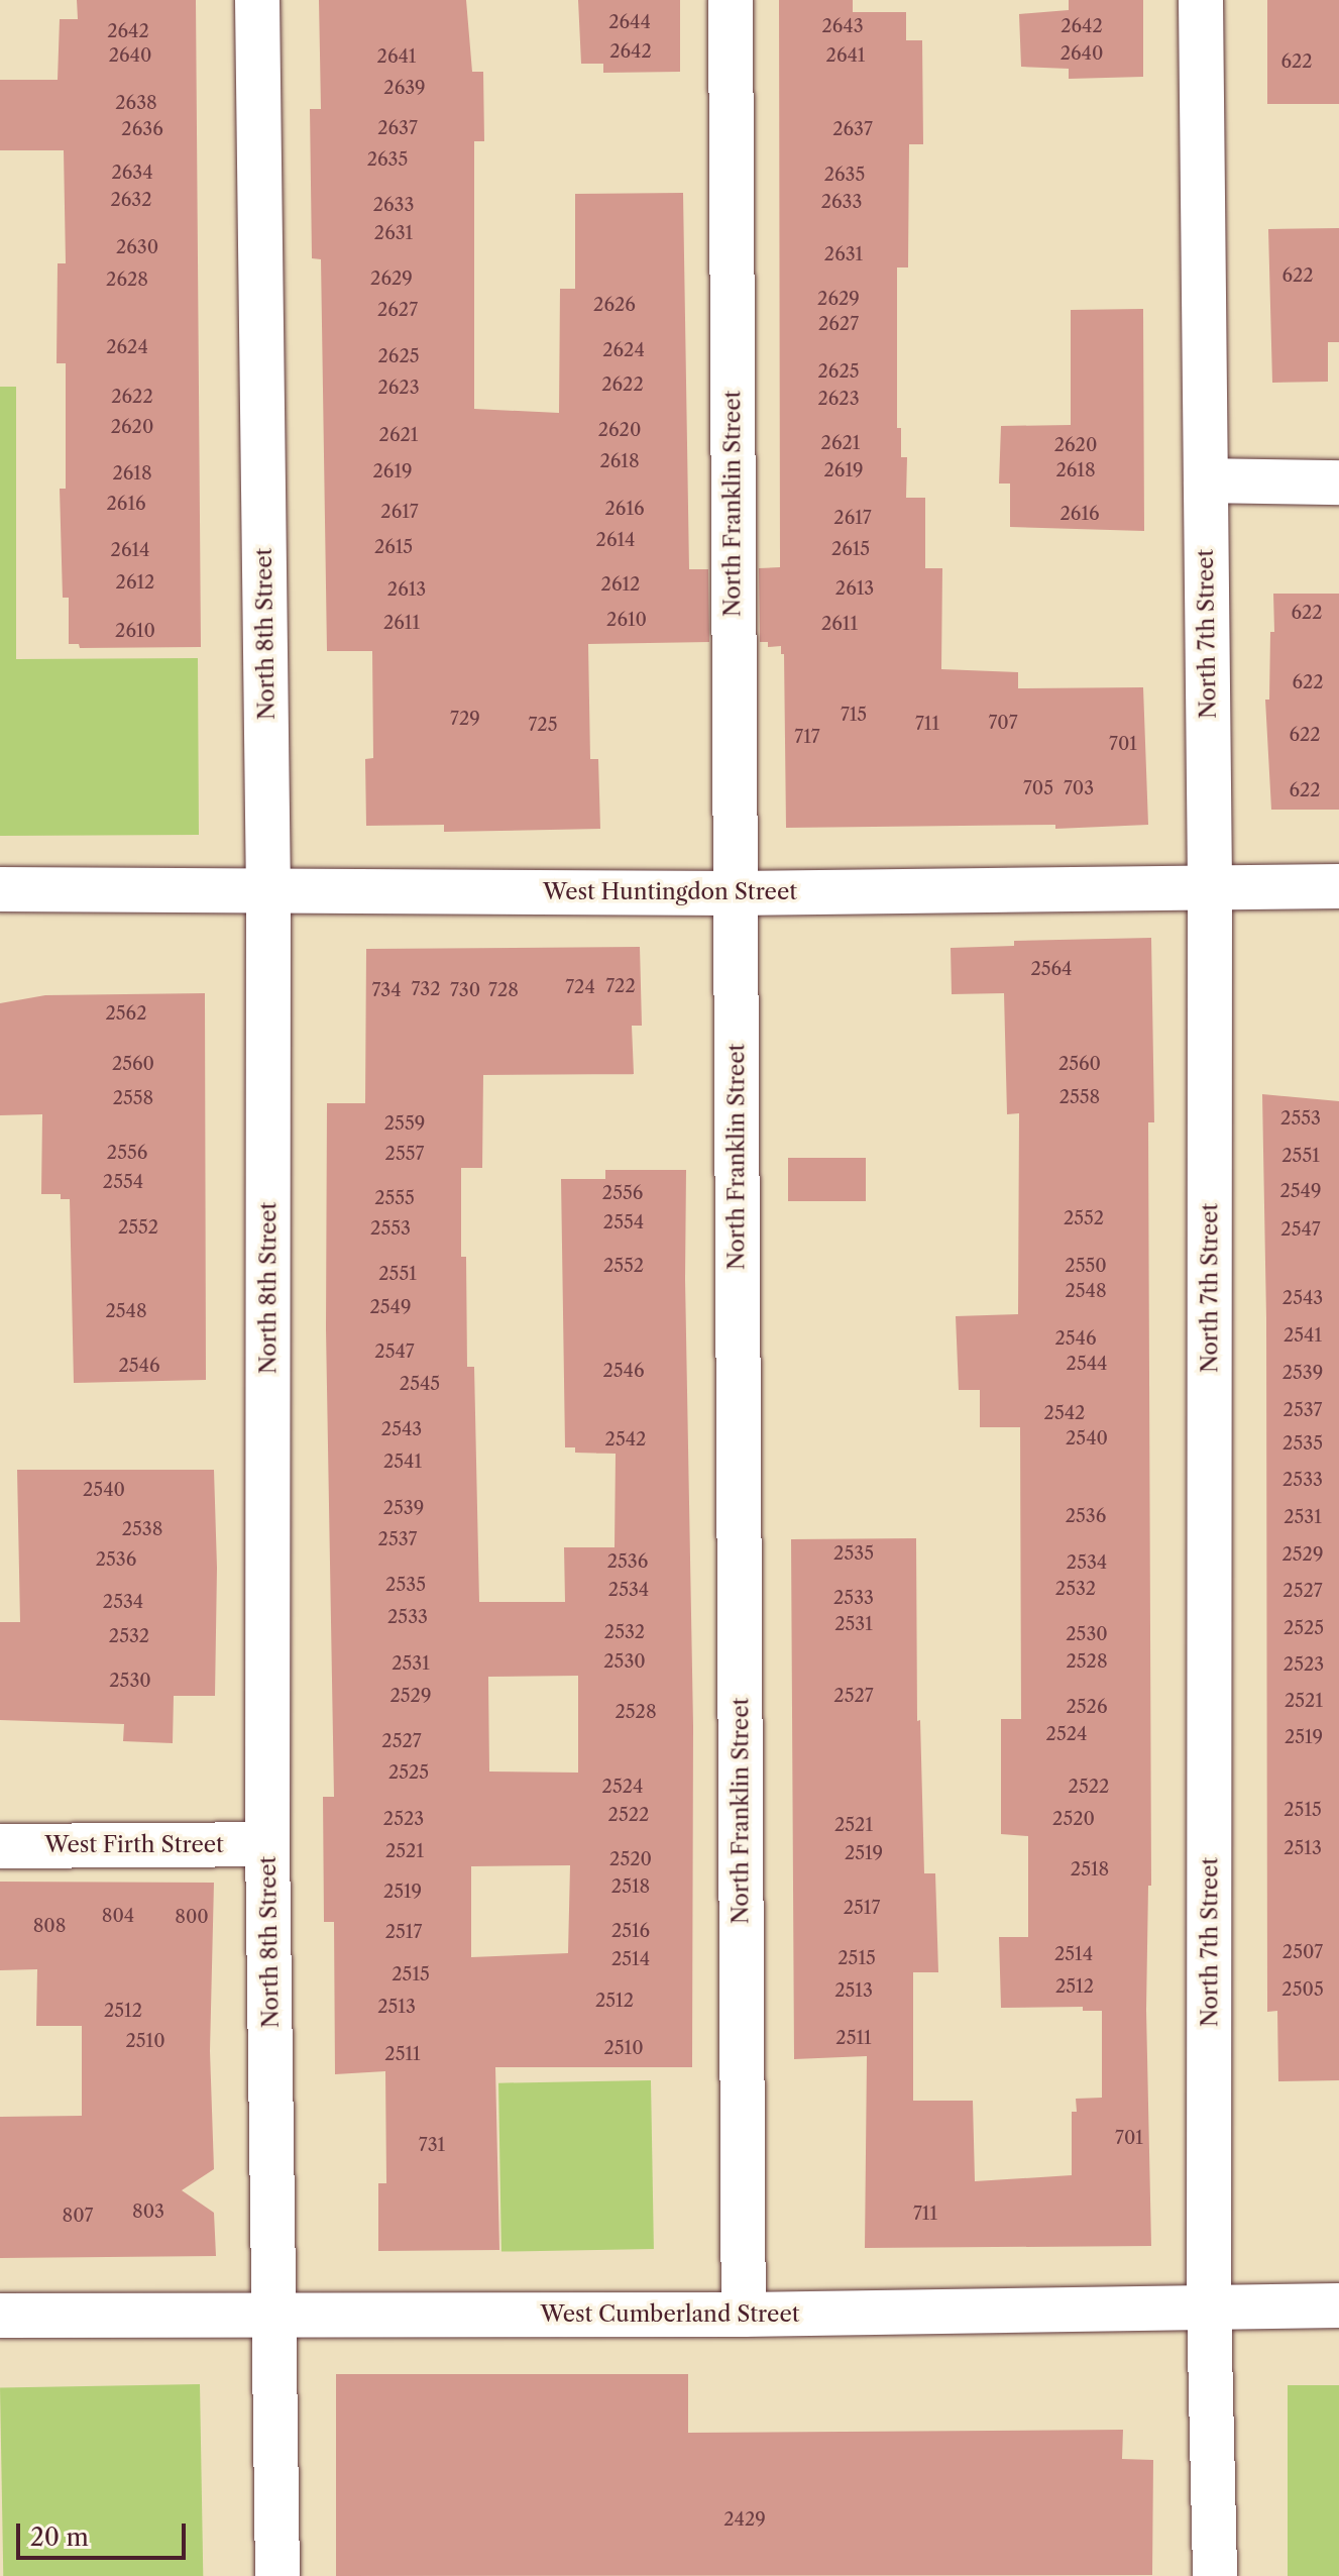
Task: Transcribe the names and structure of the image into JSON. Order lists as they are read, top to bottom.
{
  "streets": {
    "street": [
      "North Franklin Street",
      "North 8th Street",
      "North 7th Street",
      "West Huntingdon Street",
      "West Firth Street",
      "West Cumberland Street"
    ]
  },
  "crossings": [
    ["North Franklin Street", "West Huntingdon Street"],
    ["North Franklin Street", "West Cumberland Street"],
    ["North 8th Street", "West Huntingdon Street"],
    ["North 8th Street", "West Firth Street"],
    ["North 8th Street", "West Cumberland Street"],
    ["North 7th Street", "West Huntingdon Street"],
    ["North 7th Street", "West Cumberland Street"]
  ],
  "house_numbers": [
    "2644",
    "2643",
    "2642",
    "2642",
    "2642",
    "2640",
    "2640",
    "2641",
    "2641",
    "622",
    "2639",
    "2638",
    "2637",
    "2636",
    "2637",
    "2635",
    "2634",
    "2635",
    "2632",
    "2633",
    "2633",
    "2631",
    "2630",
    "2631",
    "622",
    "2629",
    "2628",
    "2629",
    "2626",
    "2627",
    "2627",
    "2624",
    "2624",
    "2625",
    "2625",
    "2622",
    "2623",
    "2622",
    "2623",
    "2620",
    "2620",
    "2621",
    "2621",
    "2620",
    "2618",
    "2619",
    "2618",
    "2619",
    "2618",
    "2616",
    "2616",
    "2617",
    "2616",
    "2617",
    "2614",
    "2615",
    "2615",
    "2614",
    "2612",
    "2612",
    "2613",
    "2613",
    "622",
    "2610",
    "2611",
    "2611",
    "2610",
    "622",
    "715",
    "729",
    "707",
    "711",
    "725",
    "622",
    "717",
    "701",
    "705",
    "703",
    "622",
    "2564",
    "722",
    "724",
    "732",
    "734",
    "730",
    "728",
    "2562",
    "2560",
    "2560",
    "2558",
    "2558",
    "2553",
    "2559",
    "2556",
    "2557",
    "2551",
    "2554",
    "2549",
    "2556",
    "2555",
    "2552",
    "2554",
    "2552",
    "2553",
    "2547",
    "2552",
    "2550",
    "2551",
    "2548",
    "2543",
    "2549",
    "2548",
    "2541",
    "2546",
    "2547",
    "2544",
    "2546",
    "2546",
    "2539",
    "2545",
    "2537",
    "2542",
    "2543",
    "2540",
    "2542",
    "2535",
    "2541",
    "2533",
    "2540",
    "2539",
    "2536",
    "2531",
    "2538",
    "2537",
    "2535",
    "2529",
    "2536",
    "2536",
    "2534",
    "2535",
    "2532",
    "2534",
    "2527",
    "2533",
    "2534",
    "2533",
    "2531",
    "2525",
    "2532",
    "2530",
    "2532",
    "2530",
    "2528",
    "2531",
    "2523",
    "2530",
    "2529",
    "2527",
    "2521",
    "2526",
    "2528",
    "2524",
    "2519",
    "2527",
    "2525",
    "2524",
    "2522",
    "2515",
    "2522",
    "2523",
    "2520",
    "2521",
    "2513",
    "2521",
    "2519",
    "2520",
    "2518",
    "2518",
    "2519",
    "2517",
    "804",
    "800",
    "808",
    "2516",
    "2517",
    "2507",
    "2514",
    "2515",
    "2514",
    "2515",
    "2512",
    "2505",
    "2513",
    "2512",
    "2513",
    "2512",
    "2511",
    "2510",
    "2510",
    "2511",
    "701",
    "731",
    "803",
    "711",
    "807",
    "2429"
  ],
  "scale_bar": "20 m"
}
